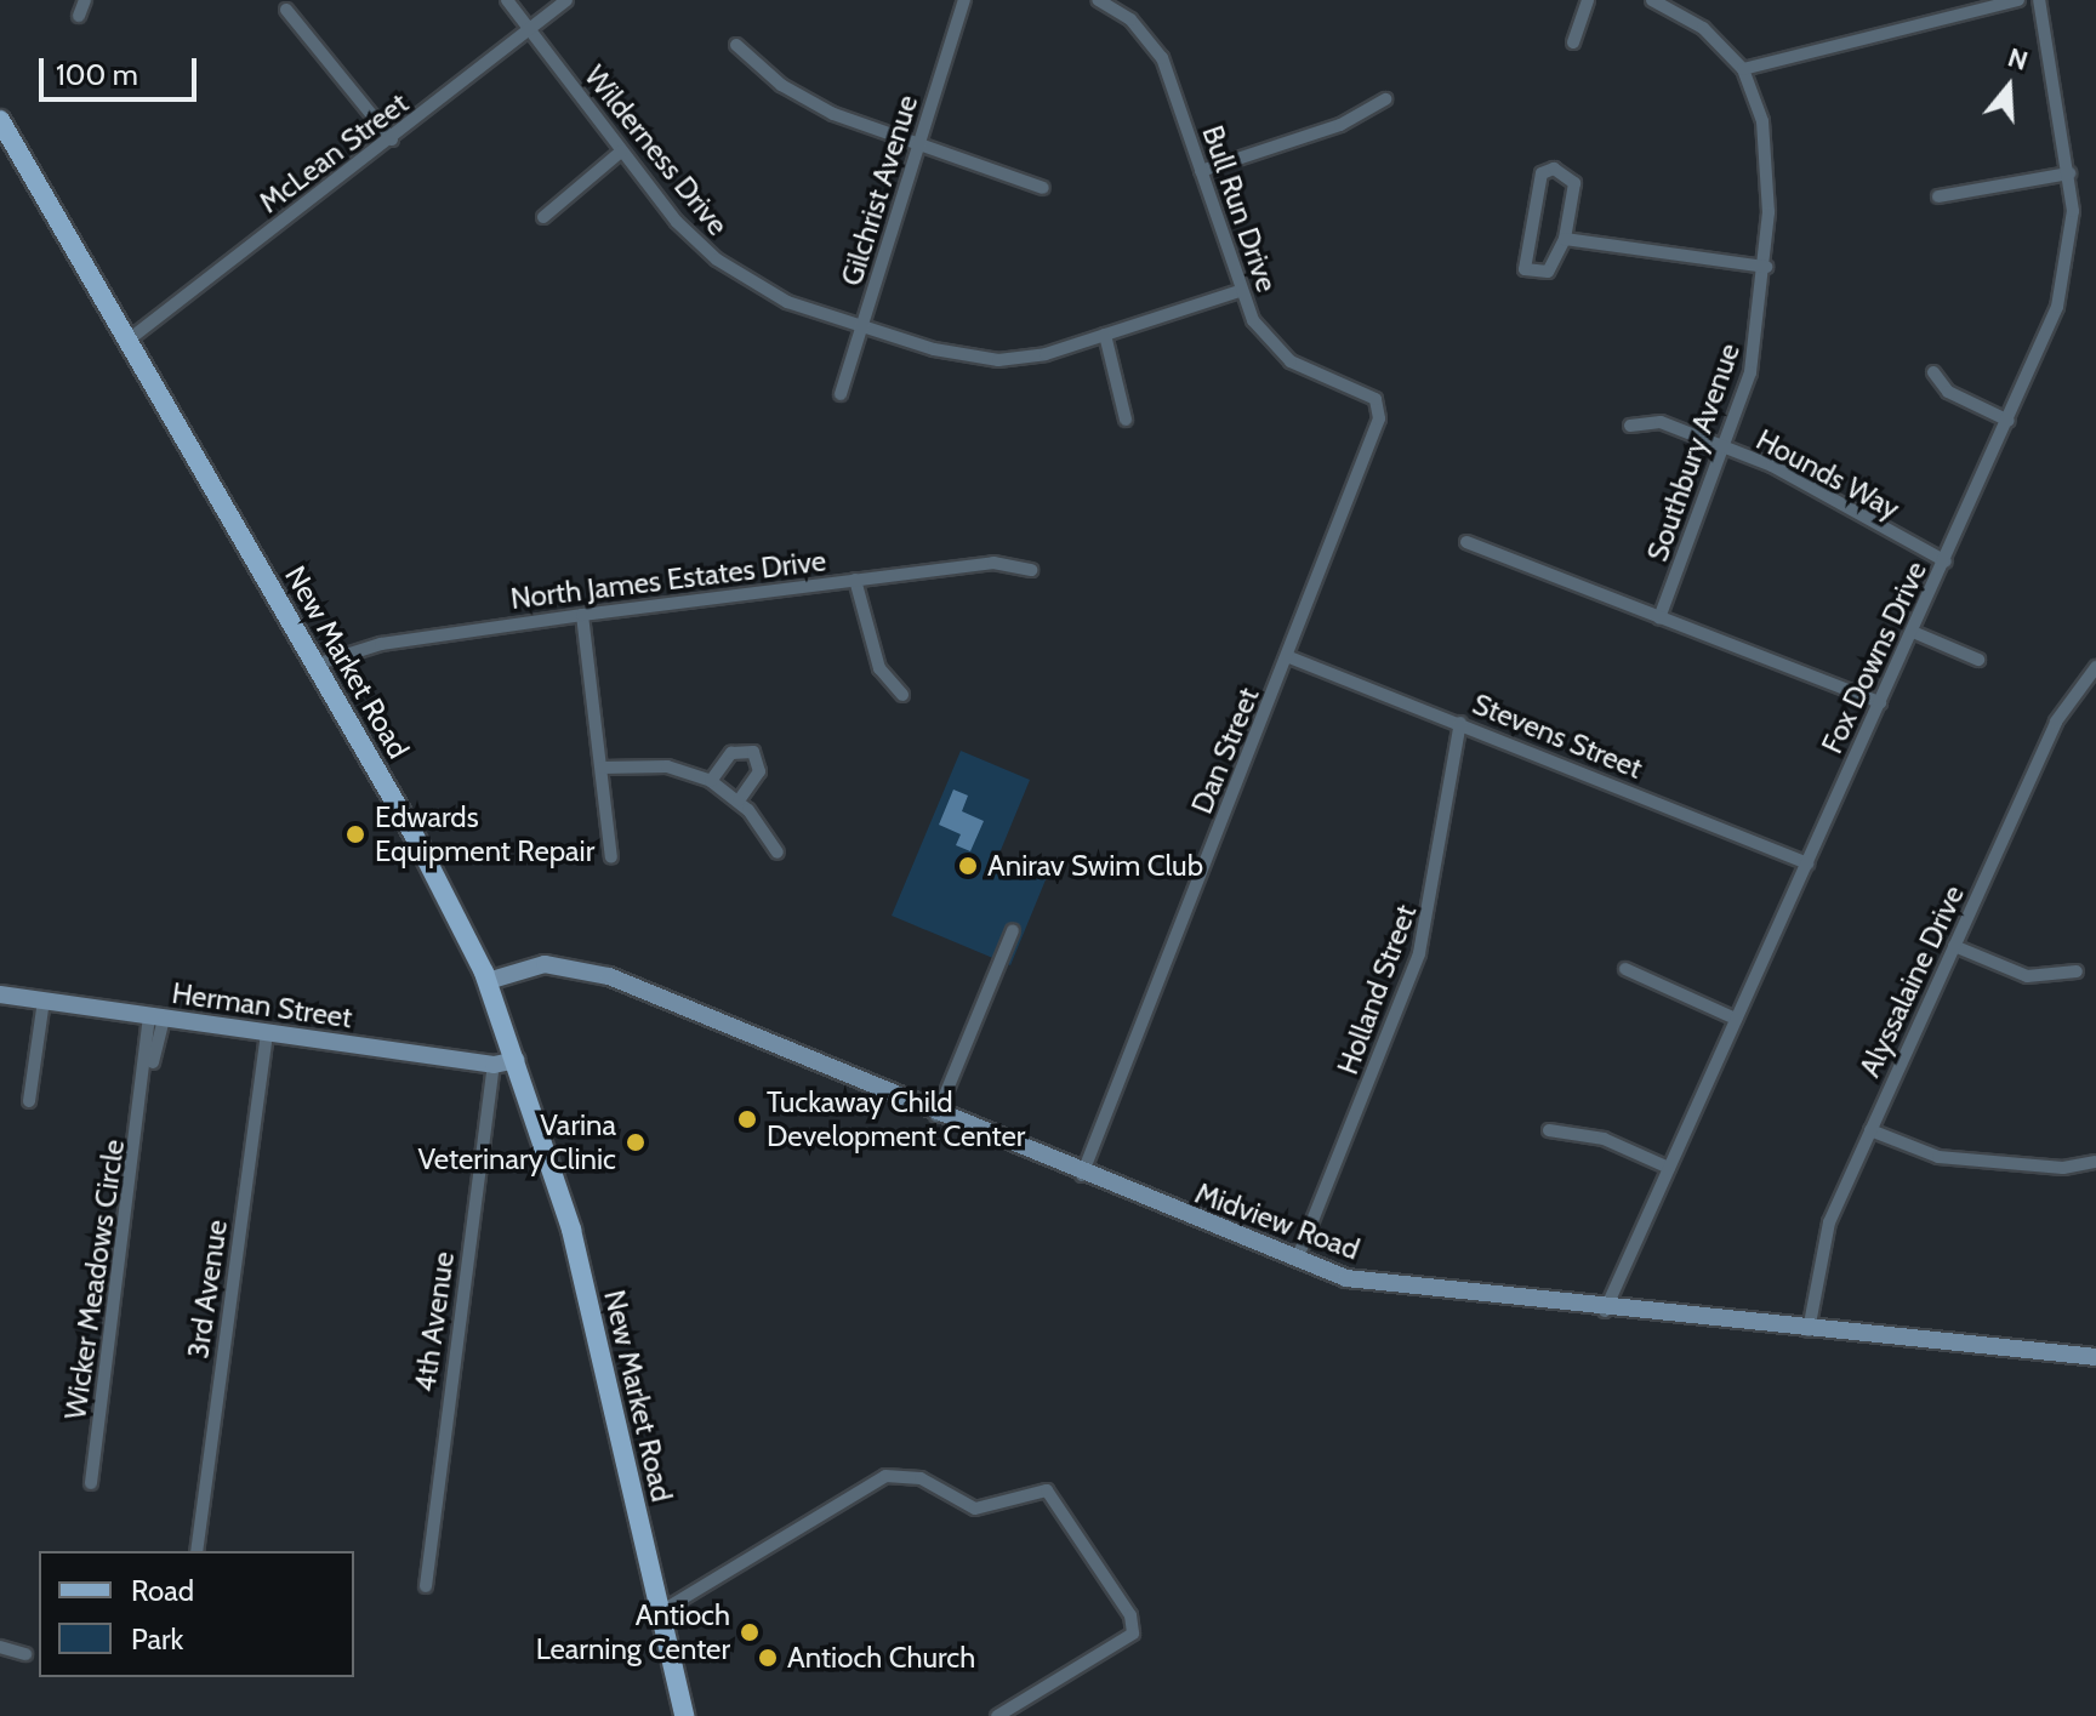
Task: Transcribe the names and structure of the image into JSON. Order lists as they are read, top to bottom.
{
  "streets": {
    "main road": ["New Market Road"],
    "street": [
      "Wilderness Drive",
      "McLean Street",
      "Gilchrist Avenue",
      "Bull Run Drive",
      "Southbury Avenue",
      "Hounds Way",
      "North James Estates Drive",
      "Fox Downs Drive",
      "Stevens Street",
      "Dan Street",
      "Alyssalaine Drive",
      "Holland Street",
      "Herman Street",
      "Midview Road",
      "Wicker Meadows Circle",
      "3rd Avenue",
      "4th Avenue"
    ]
  },
  "crossings": [
    ["Wilderness Drive", "McLean Street"],
    ["Wilderness Drive", "Gilchrist Avenue"],
    ["Wilderness Drive", "Bull Run Drive"],
    ["McLean Street", "New Market Road"],
    ["Bull Run Drive", "Dan Street"],
    ["Southbury Avenue", "Hounds Way"],
    ["Hounds Way", "Fox Downs Drive"],
    ["North James Estates Drive", "New Market Road"],
    ["Fox Downs Drive", "Stevens Street"],
    ["Fox Downs Drive", "Midview Road"],
    ["New Market Road", "Herman Street"],
    ["New Market Road", "Midview Road"],
    ["Stevens Street", "Dan Street"],
    ["Stevens Street", "Holland Street"],
    ["Dan Street", "Midview Road"],
    ["Alyssalaine Drive", "Midview Road"],
    ["Holland Street", "Midview Road"],
    ["Herman Street", "Wicker Meadows Circle"],
    ["Herman Street", "3rd Avenue"],
    ["Herman Street", "4th Avenue"]
  ],
  "places": [
    "Edwards Equipment Repair",
    "Anirav Swim Club",
    "Tuckaway Child Development Center",
    "Varina Veterinary Clinic",
    "Antioch Learning Center",
    "Antioch Church"
  ],
  "legend": ["Road", "Park"],
  "scale_bar": "100 m",
  "north": "top"
}
